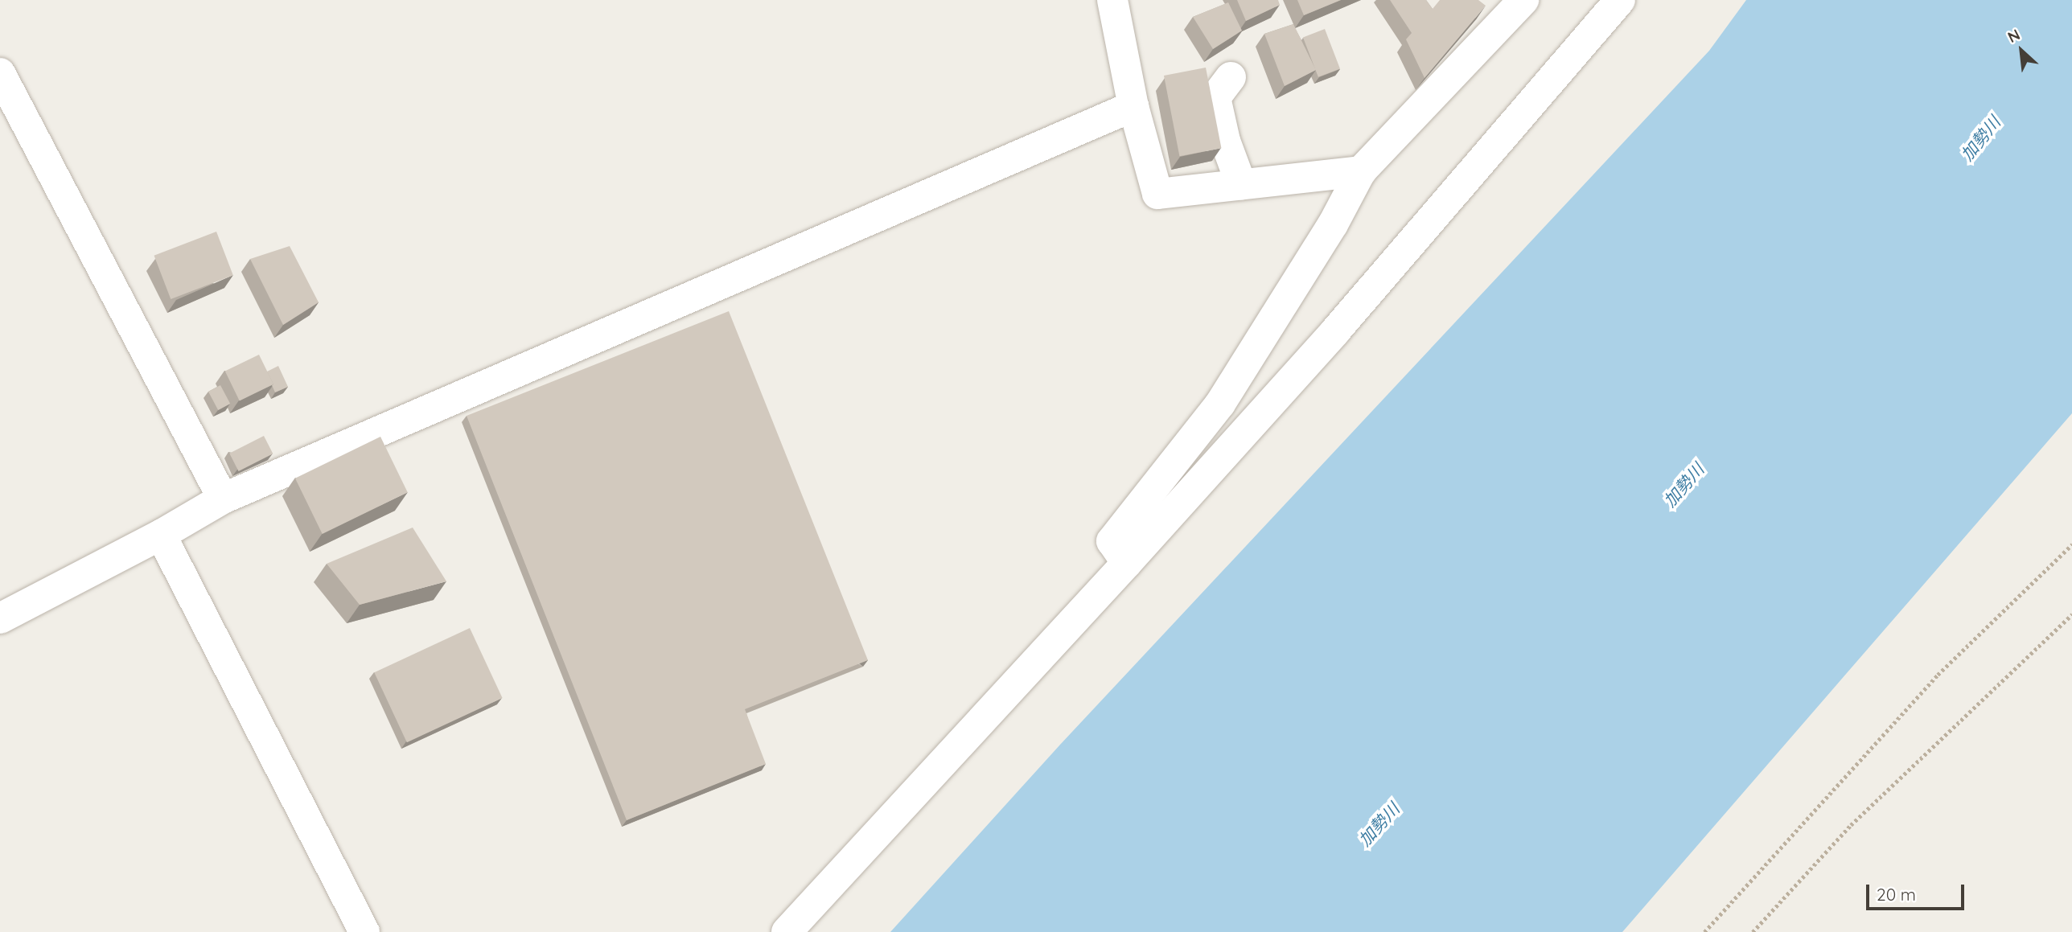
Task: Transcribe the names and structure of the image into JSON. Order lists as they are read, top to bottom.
{
  "water": ["加勢川"],
  "scale_bar": "20 m",
  "north": "top left"
}
